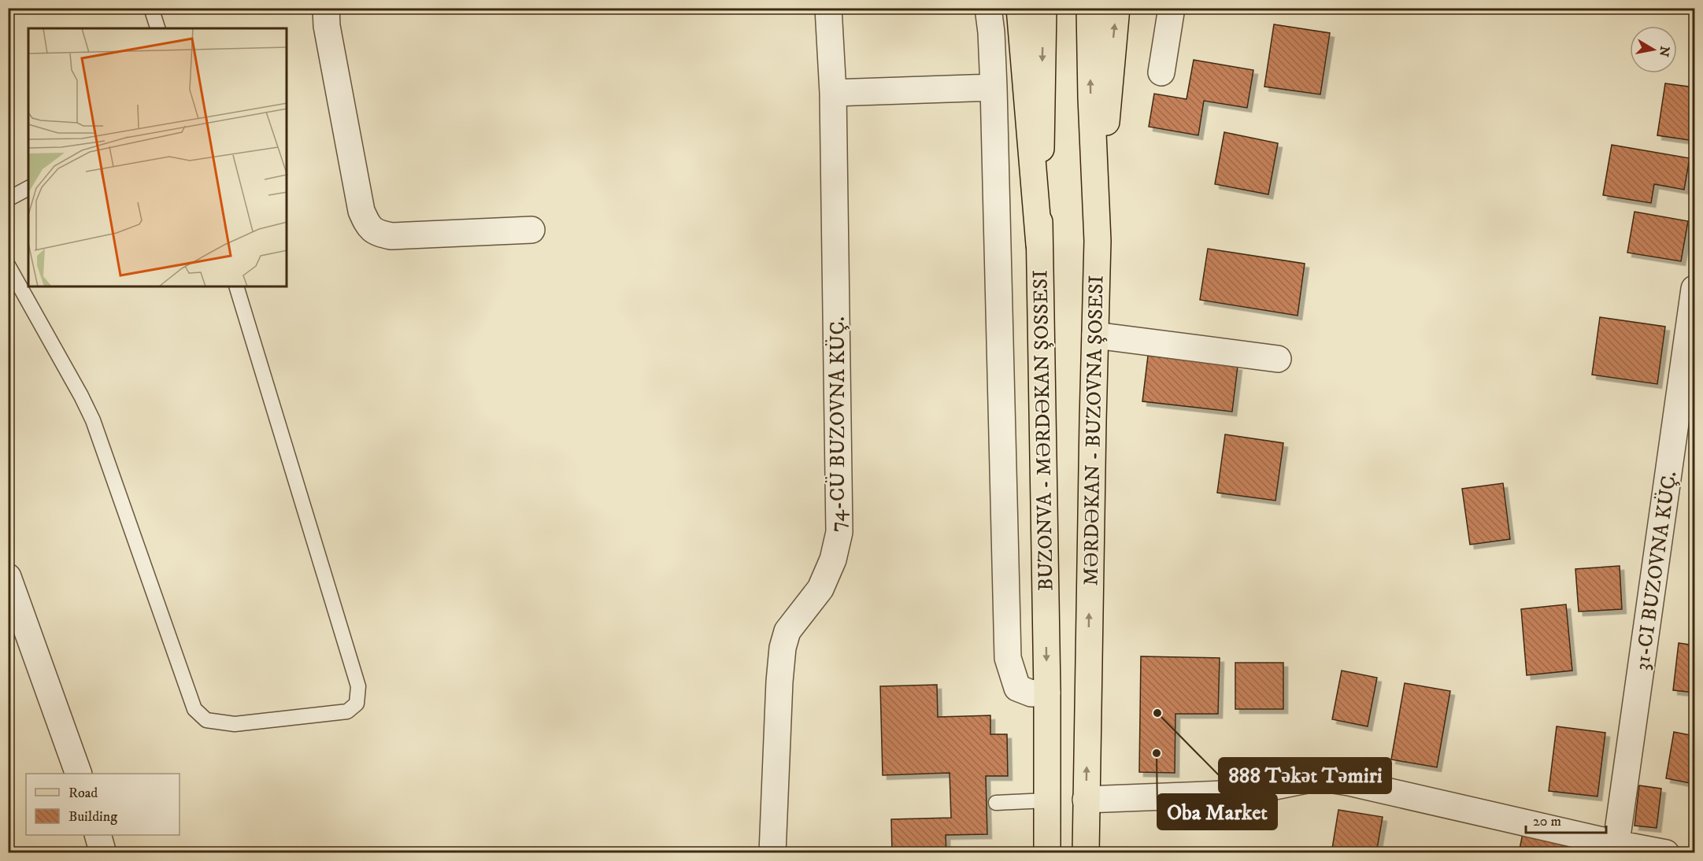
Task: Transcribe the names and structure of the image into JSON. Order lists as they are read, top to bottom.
{
  "streets": {
    "main road": ["BUZONVA - MƏRDƏKAN ŞOSSESI", "MƏRDƏKAN - BUZOVNA ŞOSESI"],
    "street": ["74-CÜ BUZOVNA KÜÇ.", "31-CI BUZOVNA KÜÇ."]
  },
  "places": ["888 Təkət Təmiri", "Oba Market"],
  "legend": ["Road", "Building"],
  "scale_bar": "20 m",
  "north": "right"
}
